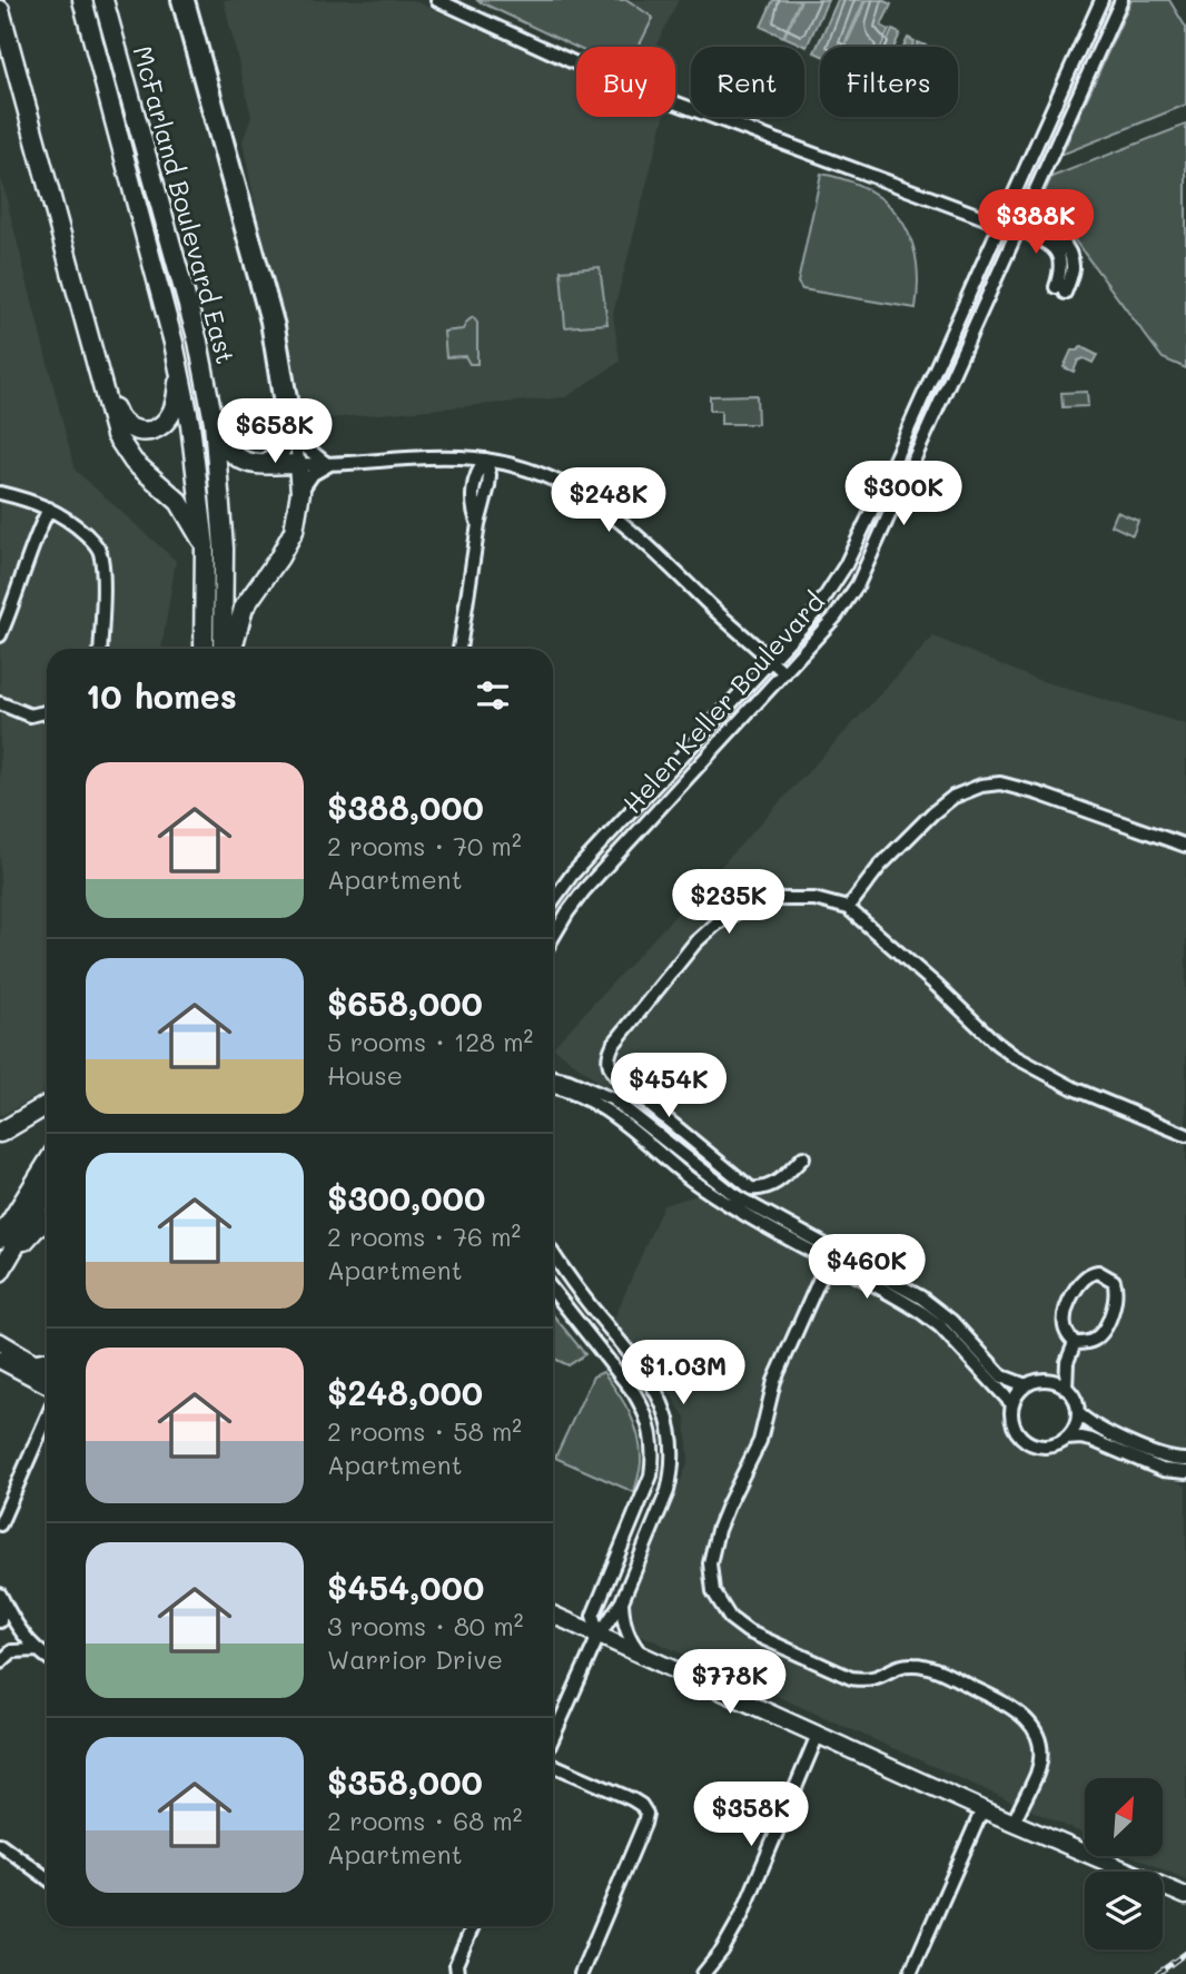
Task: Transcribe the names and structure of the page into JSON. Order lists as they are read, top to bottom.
{
  "streets": {
    "highway": ["McFarland Boulevard East"],
    "street": ["Helen Keller Boulevard"]
  },
  "north": "top right",
  "page": {
    "chip": ["Buy", "Rent", "Filters"],
    "price": [
      "$388K",
      "$658K",
      "$300K",
      "$248K",
      "$235K",
      "$454K",
      "$460K",
      "$1.03M",
      "$778K",
      "$358K"
    ],
    "heading": "10 homes",
    "list": [
      {
        "name": "$388,000",
        "note": "2 rooms · 70 m² · Apartment"
      },
      {
        "name": "$658,000",
        "note": "5 rooms · 128 m² · House"
      },
      {
        "name": "$300,000",
        "note": "2 rooms · 76 m² · Apartment"
      },
      {
        "name": "$248,000",
        "note": "2 rooms · 58 m² · Apartment"
      },
      {
        "name": "$454,000",
        "note": "3 rooms · 80 m² · Warrior Drive"
      },
      {
        "name": "$358,000",
        "note": "2 rooms · 68 m² · Apartment"
      }
    ]
  }
}
